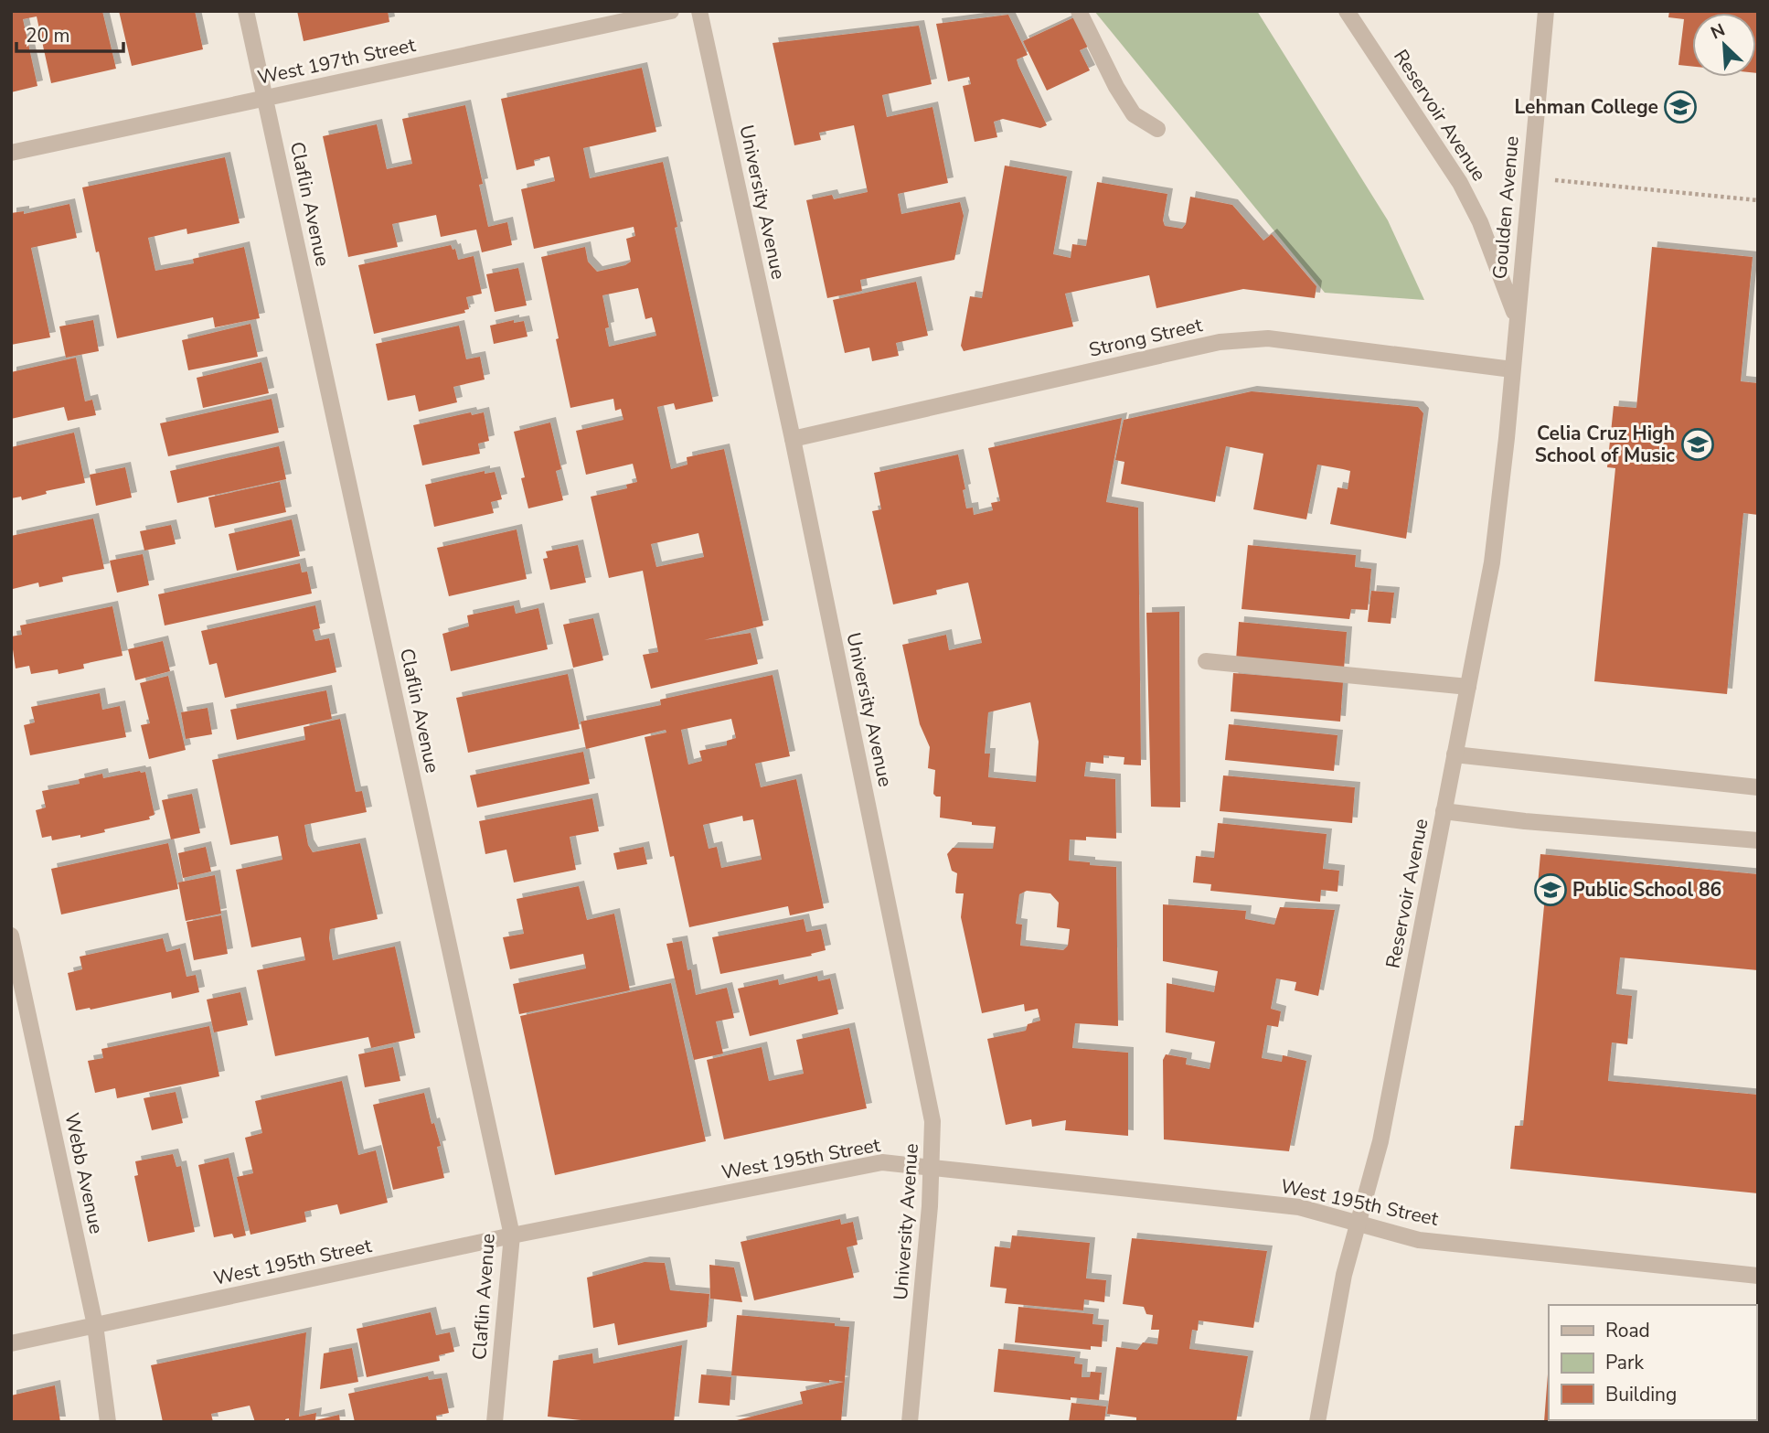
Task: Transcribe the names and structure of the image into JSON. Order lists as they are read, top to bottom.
{
  "streets": {
    "street": [
      "West 197th Street",
      "Reservoir Avenue",
      "University Avenue",
      "Claflin Avenue",
      "Goulden Avenue",
      "Strong Street",
      "West 195th Street",
      "Webb Avenue"
    ]
  },
  "crossings": [
    ["West 197th Street", "Claflin Avenue"],
    ["Reservoir Avenue", "Goulden Avenue"],
    ["Reservoir Avenue", "Strong Street"],
    ["Reservoir Avenue", "West 195th Street"],
    ["University Avenue", "Strong Street"],
    ["University Avenue", "West 195th Street"],
    ["Claflin Avenue", "West 195th Street"],
    ["Goulden Avenue", "Strong Street"],
    ["West 195th Street", "Webb Avenue"]
  ],
  "places": {
    "school or university": ["Lehman College", "Celia Cruz High School of Music", "Public School 86"]
  },
  "legend": ["Road", "Park", "Building"],
  "scale_bar": "20 m",
  "north": "top left"
}
